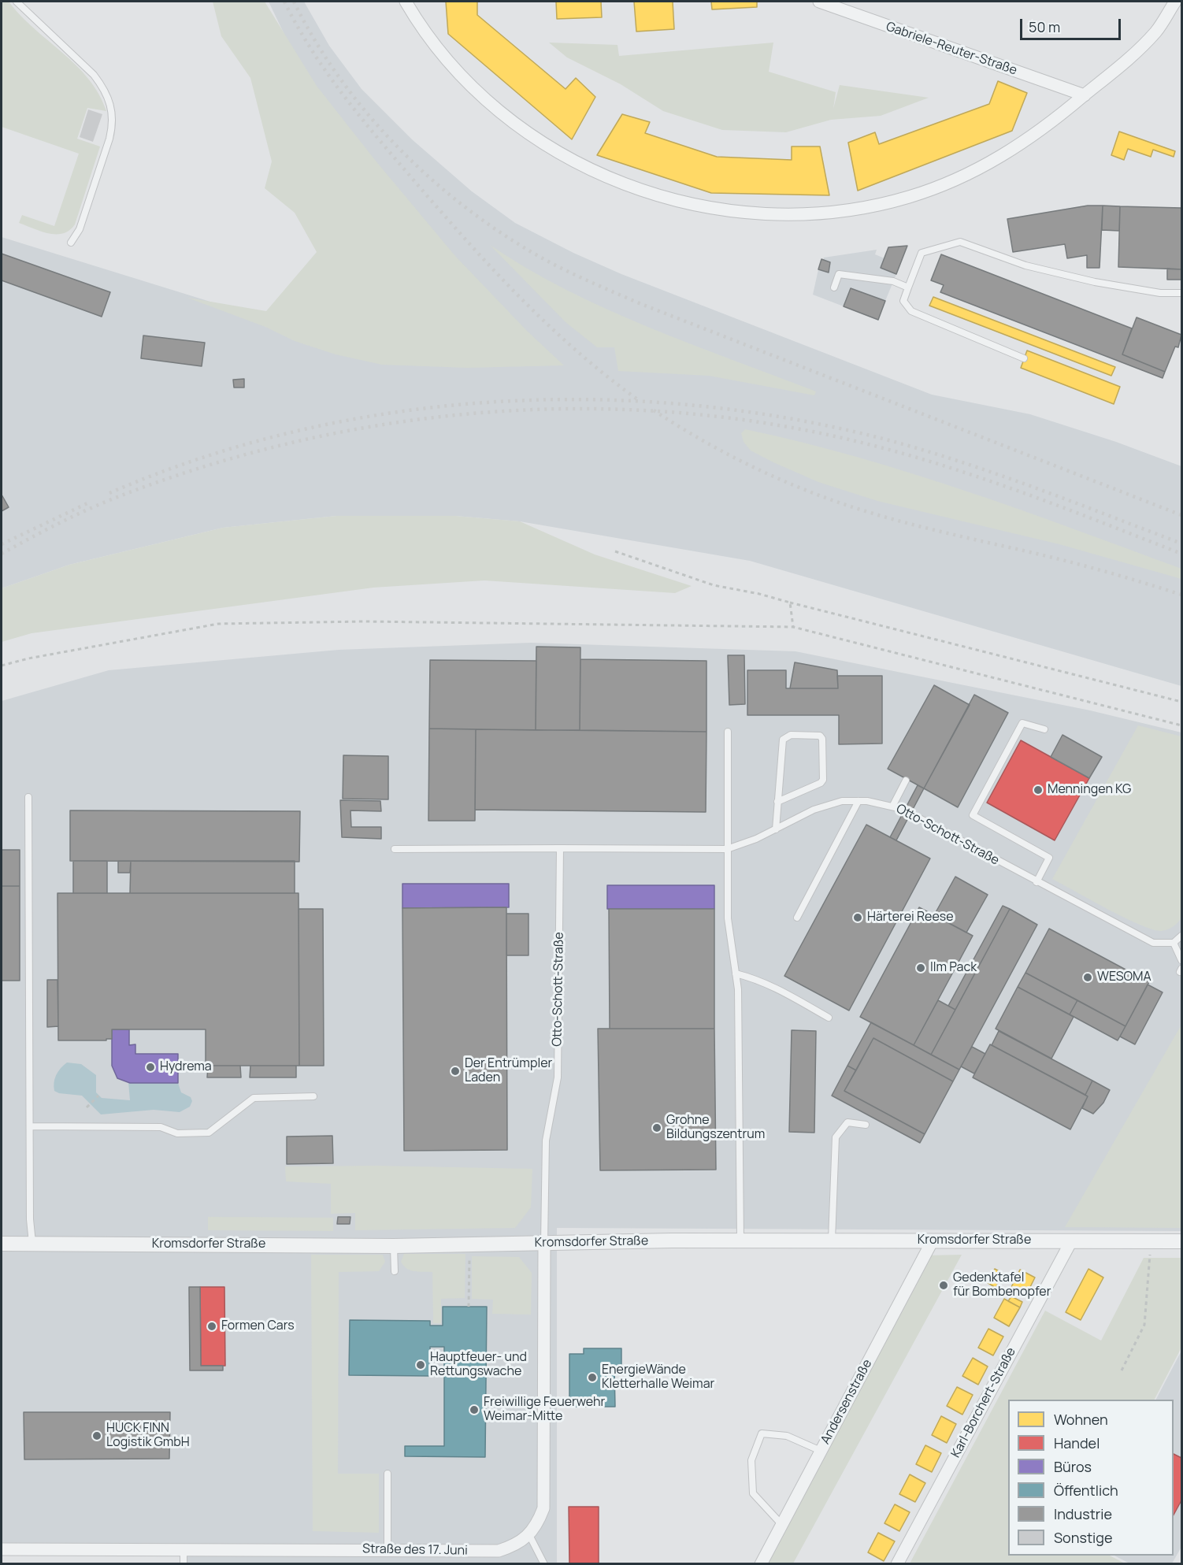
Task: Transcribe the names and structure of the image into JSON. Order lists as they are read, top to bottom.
{
  "streets": {
    "street": [
      "Gabriele-Reuter-Straße",
      "Kromsdorfer Straße",
      "Andersenstraße",
      "Karl-Borchert-Straße",
      "Straße des 17. Juni"
    ],
    "lane": ["Otto-Schott-Straße"]
  },
  "crossings": [
    ["Otto-Schott-Straße", "Kromsdorfer Straße"],
    ["Otto-Schott-Straße", "Straße des 17. Juni"],
    ["Kromsdorfer Straße", "Andersenstraße"],
    ["Kromsdorfer Straße", "Karl-Borchert-Straße"],
    ["Kromsdorfer Straße", "Straße des 17. Juni"]
  ],
  "places": [
    "Menningen KG",
    "Härterei Reese",
    "Ilm Pack",
    "WESOMA",
    "Hydrema",
    "Der Entrümpler Laden",
    "Grohne Bildungszentrum",
    "Gedenktafel für Bombenopfer",
    "Formen Cars",
    "Hauptfeuer- und Rettungswache",
    "EnergieWände Kletterhalle Weimar",
    "Freiwillige Feuerwehr Weimar-Mitte",
    "HUCK FINN Logistik GmbH"
  ],
  "legend": [
    "Wohnen",
    "Handel",
    "Büros",
    "Öffentlich",
    "Industrie",
    "Sonstige"
  ],
  "scale_bar": "50 m"
}
